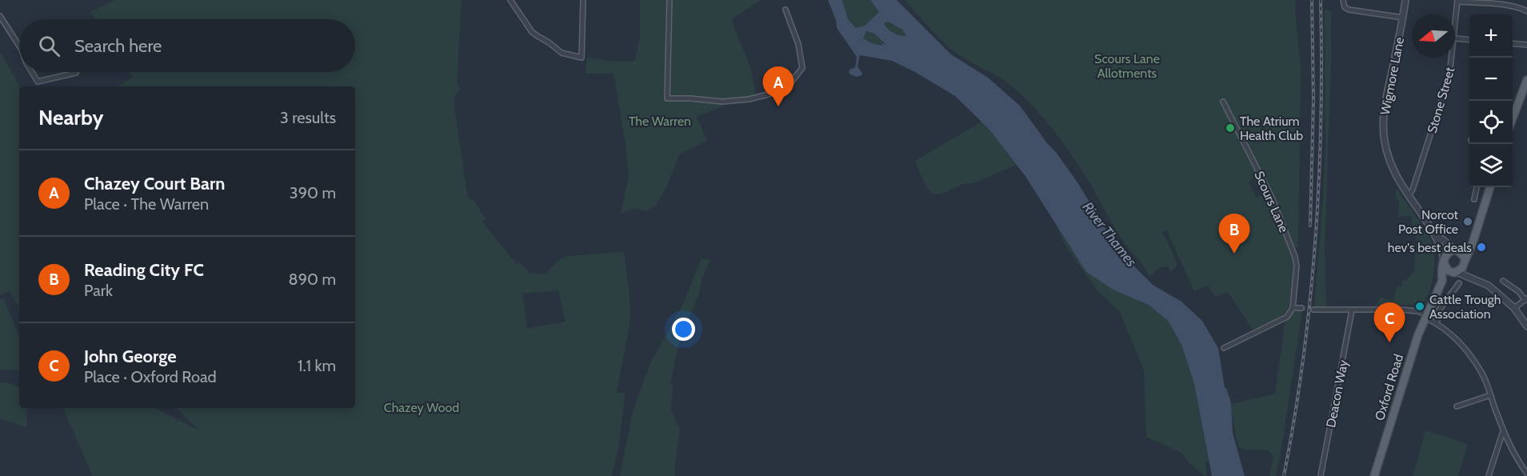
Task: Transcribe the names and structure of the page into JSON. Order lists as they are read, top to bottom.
{
  "streets": {
    "main road": ["Oxford Road"],
    "street": [
      "Wigmore Lane",
      "Stone Street",
      "Scours Lane",
      "Deacon Way"
    ]
  },
  "crossings": [
    ["Wigmore Lane", "Stone Street"],
    ["Wigmore Lane", "Oxford Road"]
  ],
  "water": ["River Thames"],
  "parks": ["Scours Lane Allotments", "The Warren", "Chazey Wood"],
  "places": [
    "The Atrium Health Club",
    "Norcot Post Office",
    "hev's best deals",
    "Cattle Trough Association"
  ],
  "north": "left",
  "page": {
    "map_buttons": ["+", "−"],
    "search": "Search here",
    "pins": ["A", "B", "C"],
    "heading": ["Nearby", "3 results"],
    "list": [
      {
        "mark": "A",
        "name": "Chazey Court Barn",
        "note": "Place · The Warren",
        "value": "390 m"
      },
      {
        "mark": "B",
        "name": "Reading City FC",
        "note": "Park",
        "value": "890 m"
      },
      {
        "mark": "C",
        "name": "John George",
        "note": "Place · Oxford Road",
        "value": "1.1 km"
      }
    ]
  }
}
